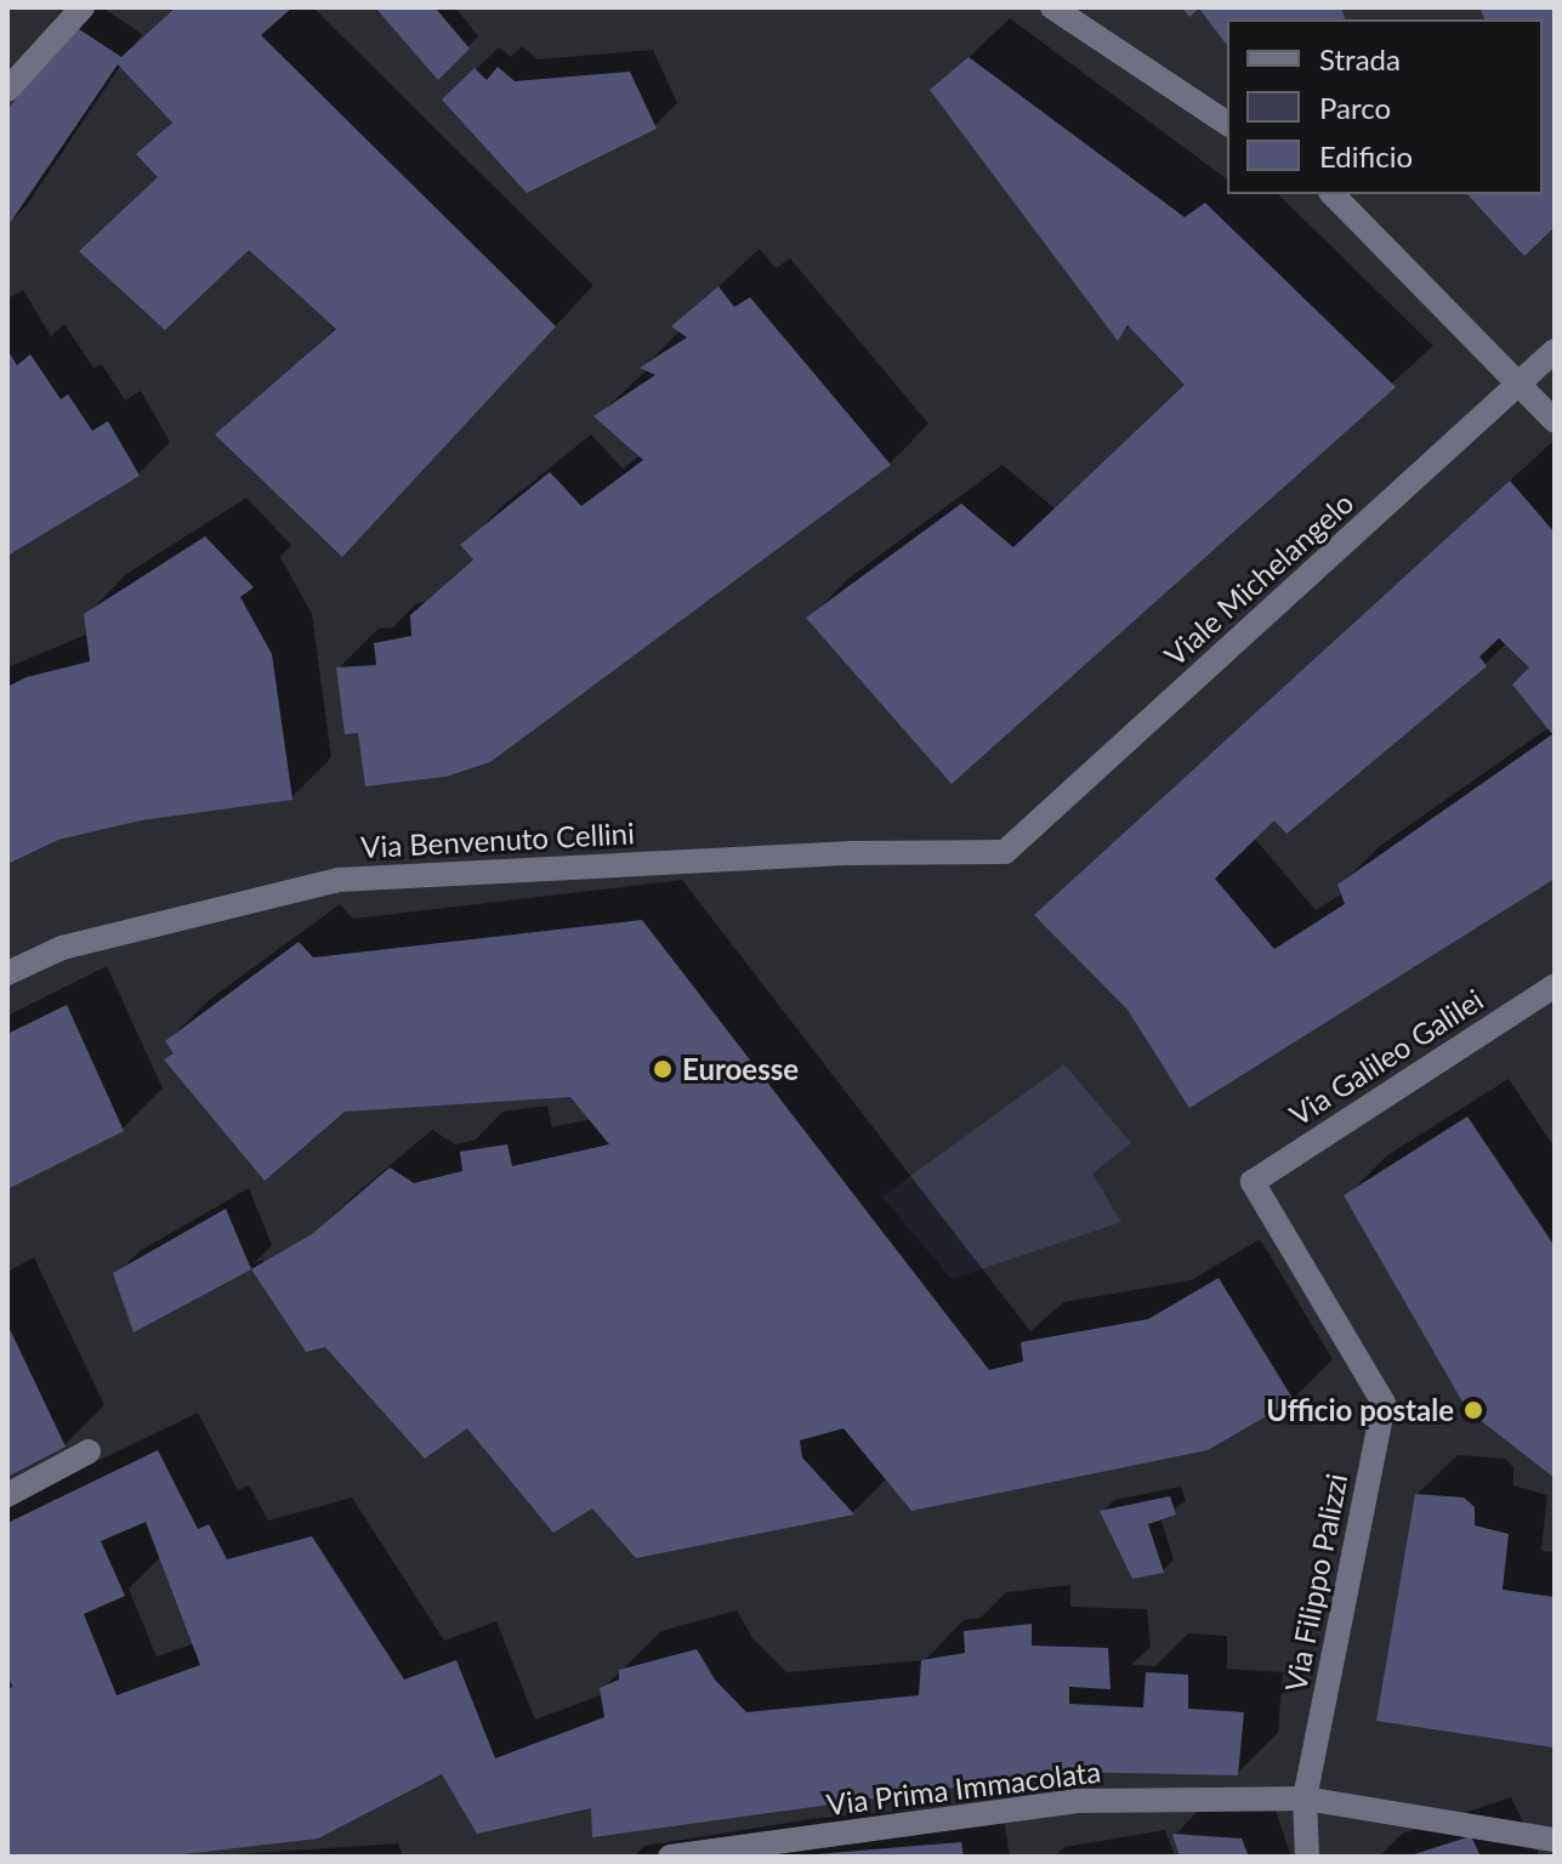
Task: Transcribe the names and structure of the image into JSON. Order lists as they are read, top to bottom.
{
  "streets": {
    "street": [
      "Viale Michelangelo",
      "Via Benvenuto Cellini",
      "Via Galileo Galilei",
      "Via Filippo Palizzi",
      "Via Prima Immacolata"
    ]
  },
  "crossings": [
    ["Viale Michelangelo", "Via Benvenuto Cellini"],
    ["Via Galileo Galilei", "Via Filippo Palizzi"],
    ["Via Filippo Palizzi", "Via Prima Immacolata"]
  ],
  "places": ["Euroesse", "Ufficio postale"],
  "legend": ["Strada", "Parco", "Edificio"]
}
